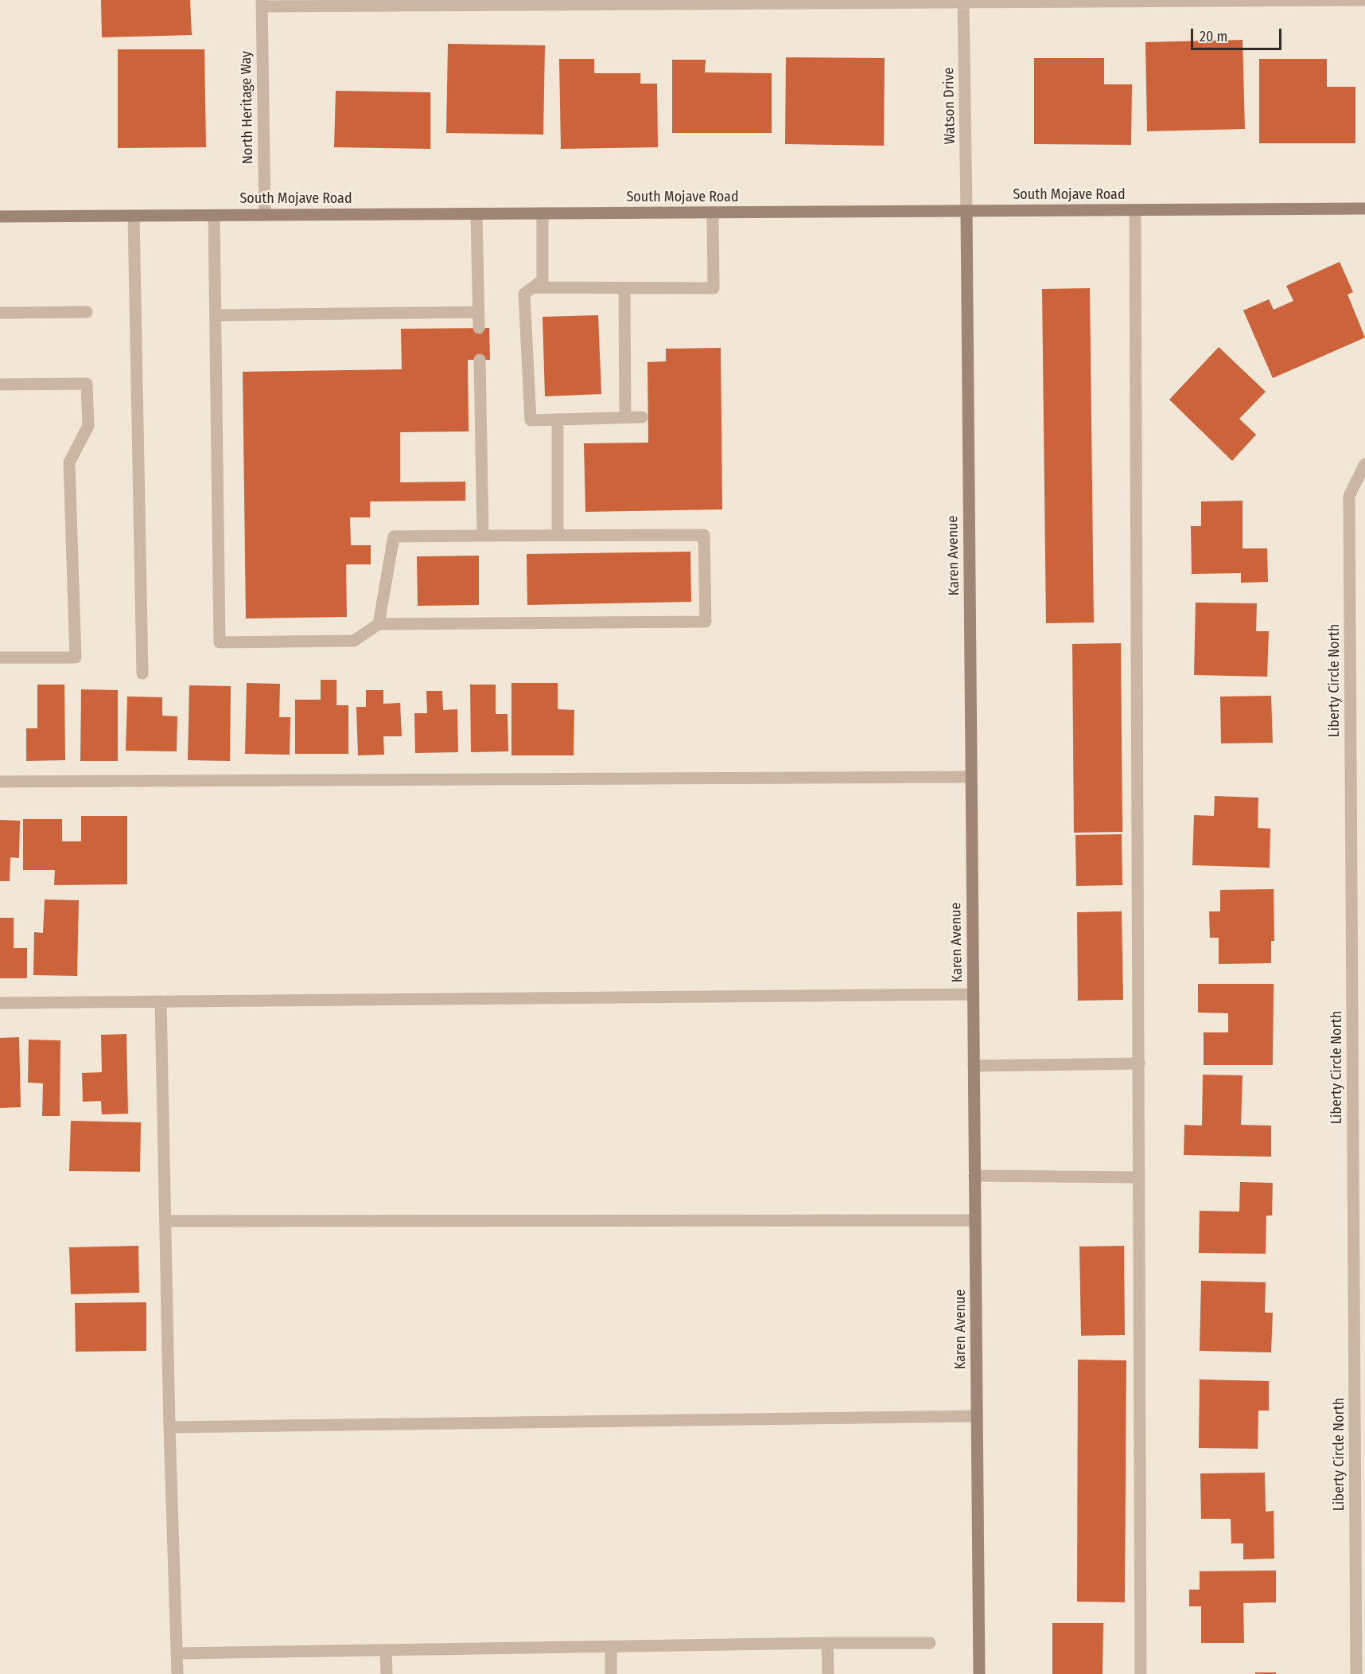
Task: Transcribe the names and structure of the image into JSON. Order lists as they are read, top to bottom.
{
  "streets": {
    "street": [
      "Watson Drive",
      "North Heritage Way",
      "South Mojave Road",
      "Karen Avenue",
      "Liberty Circle North"
    ]
  },
  "crossings": [
    ["Watson Drive", "South Mojave Road"],
    ["Watson Drive", "Karen Avenue"],
    ["North Heritage Way", "South Mojave Road"],
    ["South Mojave Road", "Karen Avenue"]
  ],
  "scale_bar": "20 m"
}
